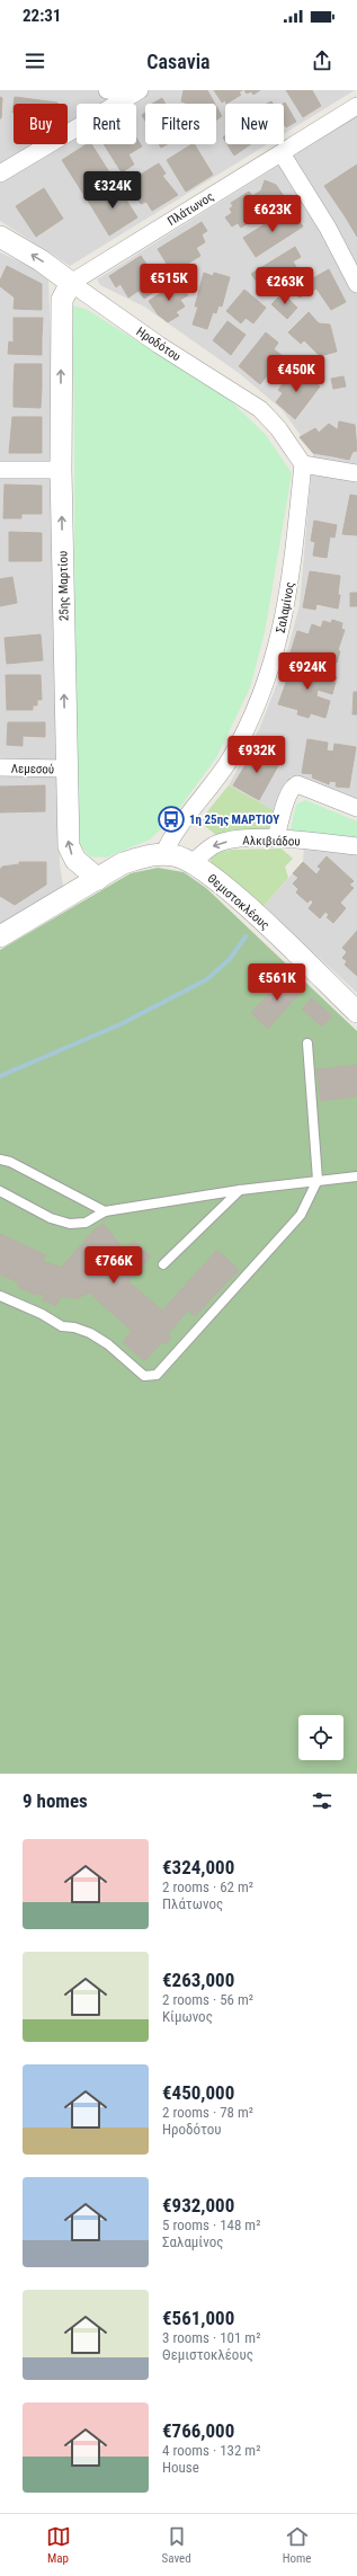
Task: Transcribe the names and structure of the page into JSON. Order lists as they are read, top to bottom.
{
  "streets": {
    "street": [
      "Πλάτωνος",
      "Ηροδότου",
      "25ης Μαρτίου",
      "Σαλαμίνος",
      "Λεμεσού",
      "Αλκιβιάδου",
      "Θεμιστοκλέους"
    ]
  },
  "crossings": [
    ["Πλάτωνος", "Ηροδότου"],
    ["Πλάτωνος", "25ης Μαρτίου"],
    ["Ηροδότου", "25ης Μαρτίου"],
    ["Ηροδότου", "Σαλαμίνος"],
    ["25ης Μαρτίου", "Λεμεσού"],
    ["25ης Μαρτίου", "Θεμιστοκλέους"],
    ["Σαλαμίνος", "Θεμιστοκλέους"],
    ["Αλκιβιάδου", "Θεμιστοκλέους"]
  ],
  "one_way": ["25ης Μαρτίου", "Αλκιβιάδου"],
  "places": {
    "bus stop": ["1η 25ης ΜΑΡΤΙΟΥ"]
  },
  "page": {
    "status": "22:31",
    "header": "Casavia",
    "chip": [
      "Buy",
      "Rent",
      "Filters",
      "New"
    ],
    "price": [
      "€324K",
      "€623K",
      "€515K",
      "€263K",
      "€450K",
      "€924K",
      "€932K",
      "€561K",
      "€766K"
    ],
    "heading": "9 homes",
    "list": [
      {
        "name": "€324,000",
        "note": "2 rooms · 62 m² · Πλάτωνος"
      },
      {
        "name": "€263,000",
        "note": "2 rooms · 56 m² · Κίμωνος"
      },
      {
        "name": "€450,000",
        "note": "2 rooms · 78 m² · Ηροδότου"
      },
      {
        "name": "€932,000",
        "note": "5 rooms · 148 m² · Σαλαμίνος"
      },
      {
        "name": "€561,000",
        "note": "3 rooms · 101 m² · Θεμιστοκλέους"
      },
      {
        "name": "€766,000",
        "note": "4 rooms · 132 m² · House"
      }
    ],
    "tabs": ["Map", "Saved", "Home"]
  }
}
